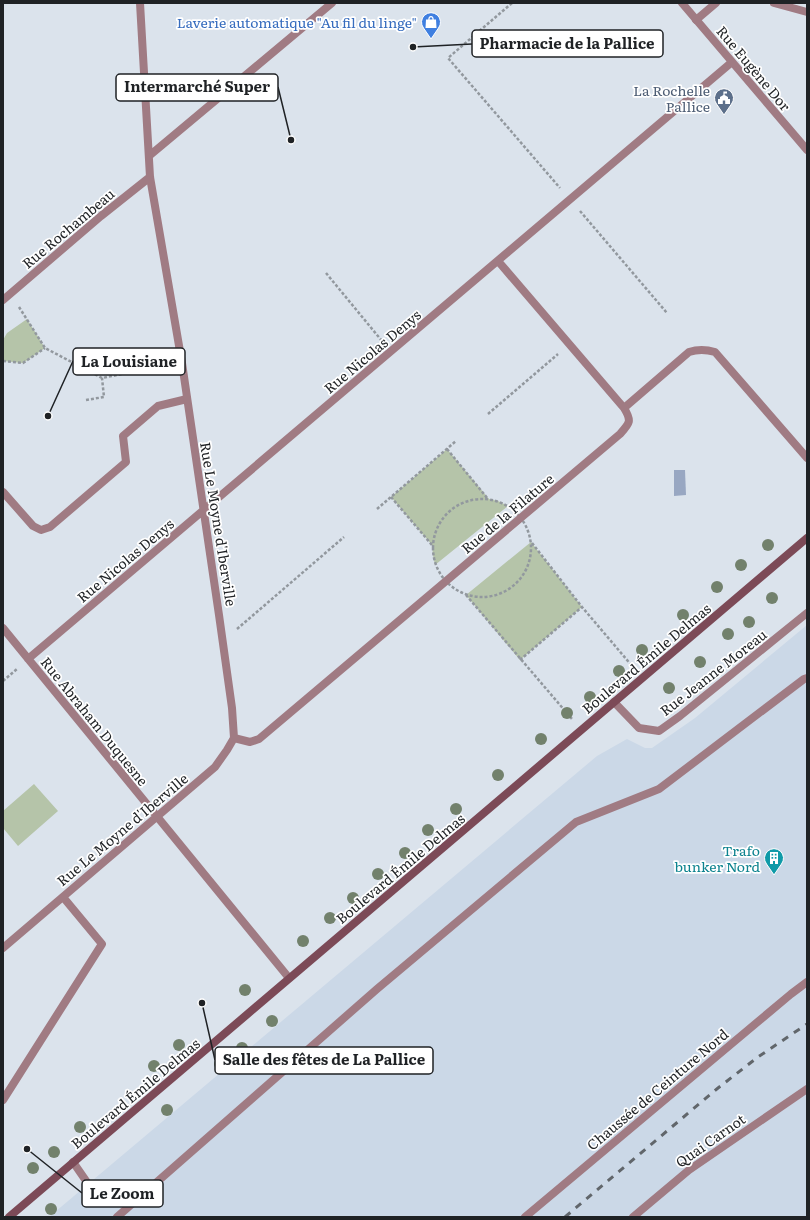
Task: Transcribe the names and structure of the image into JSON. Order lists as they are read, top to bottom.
{
  "streets": {
    "main road": ["Boulevard Émile Delmas"],
    "street": [
      "Rue Eugène Dor",
      "Rue Rochambeau",
      "Rue Nicolas Denys",
      "Rue de la Filature",
      "Rue Le Moyne d'Iberville",
      "Rue Jeanne Moreau",
      "Rue Abraham Duquesne",
      "Chaussée de Ceinture Nord",
      "Quai Carnot"
    ]
  },
  "crossings": [
    ["Rue Eugène Dor", "Rue Nicolas Denys"],
    ["Rue Rochambeau", "Rue Le Moyne d'Iberville"],
    ["Rue Nicolas Denys", "Rue Le Moyne d'Iberville"],
    ["Rue Nicolas Denys", "Rue Abraham Duquesne"],
    ["Rue de la Filature", "Rue Le Moyne d'Iberville"],
    ["Rue Le Moyne d'Iberville", "Rue Abraham Duquesne"],
    ["Boulevard Émile Delmas", "Rue Jeanne Moreau"],
    ["Boulevard Émile Delmas", "Rue Abraham Duquesne"]
  ],
  "places": {
    "shop": ["Laverie automatique \"Au fil du linge\""],
    "other": [
      "Pharmacie de la Pallice",
      "Intermarché Super",
      "La Louisiane",
      "Salle des fêtes de La Pallice",
      "Le Zoom"
    ],
    "public building": ["La Rochelle Pallice"],
    "building": ["Trafo bunker Nord"]
  }
}
